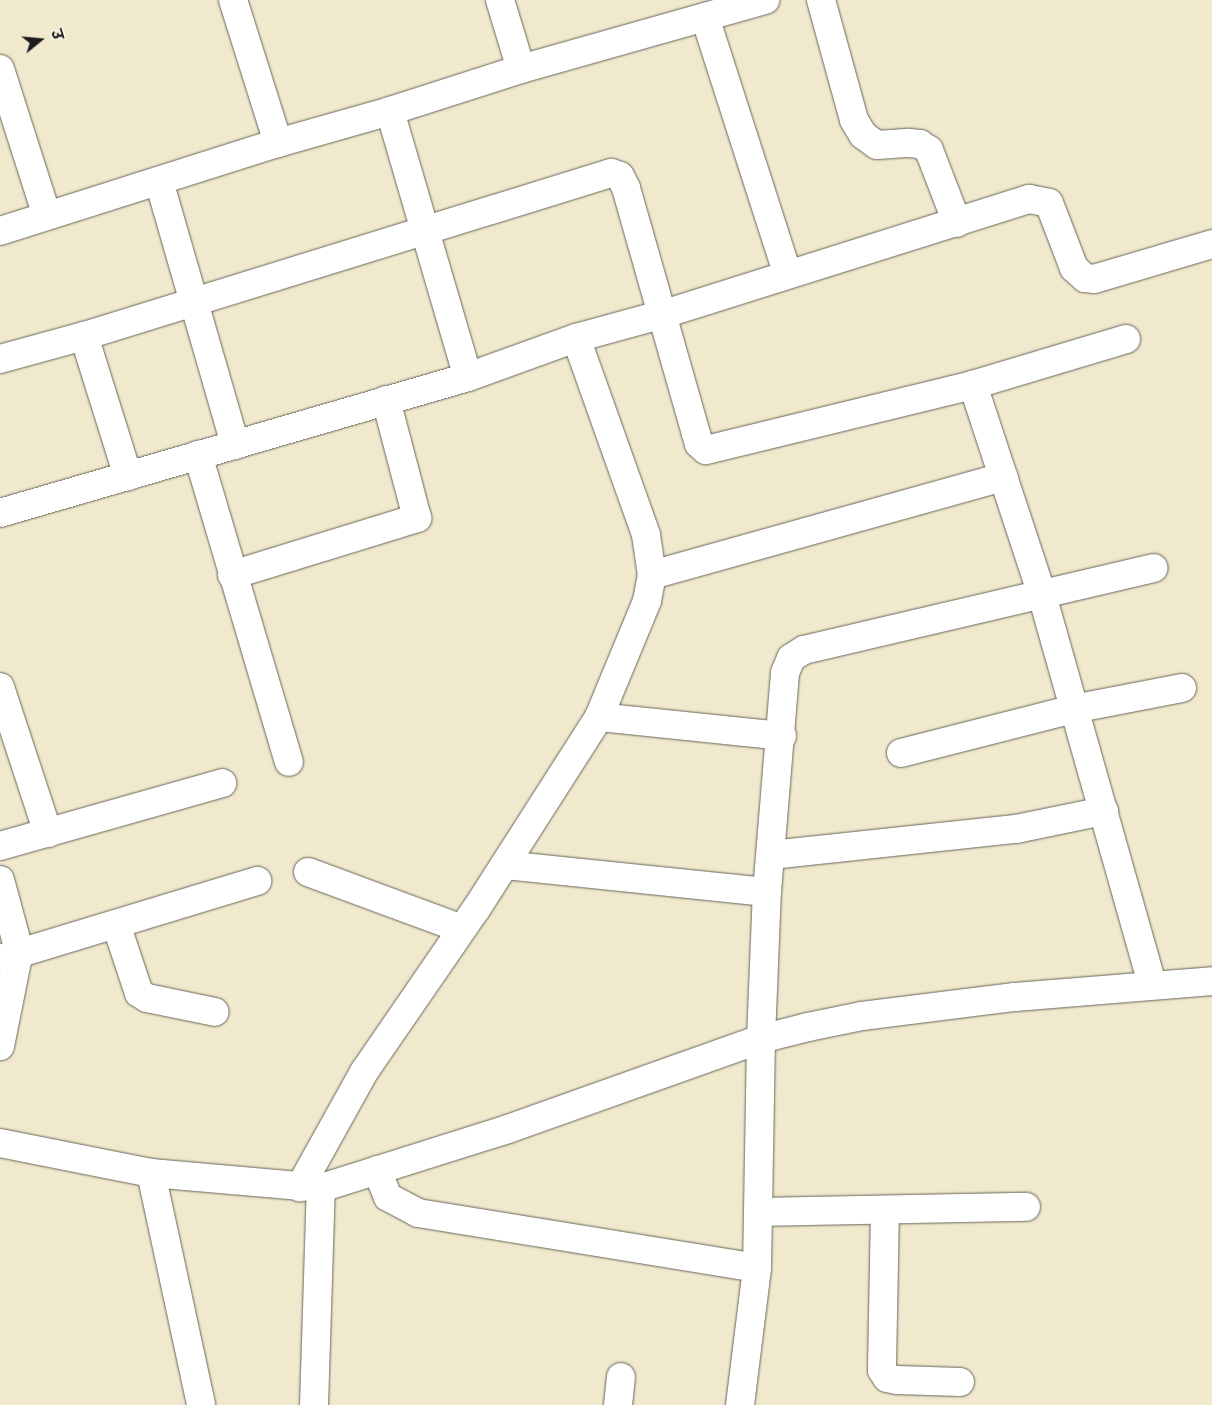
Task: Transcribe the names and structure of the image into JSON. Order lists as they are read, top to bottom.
{
  "north": "right"
}
